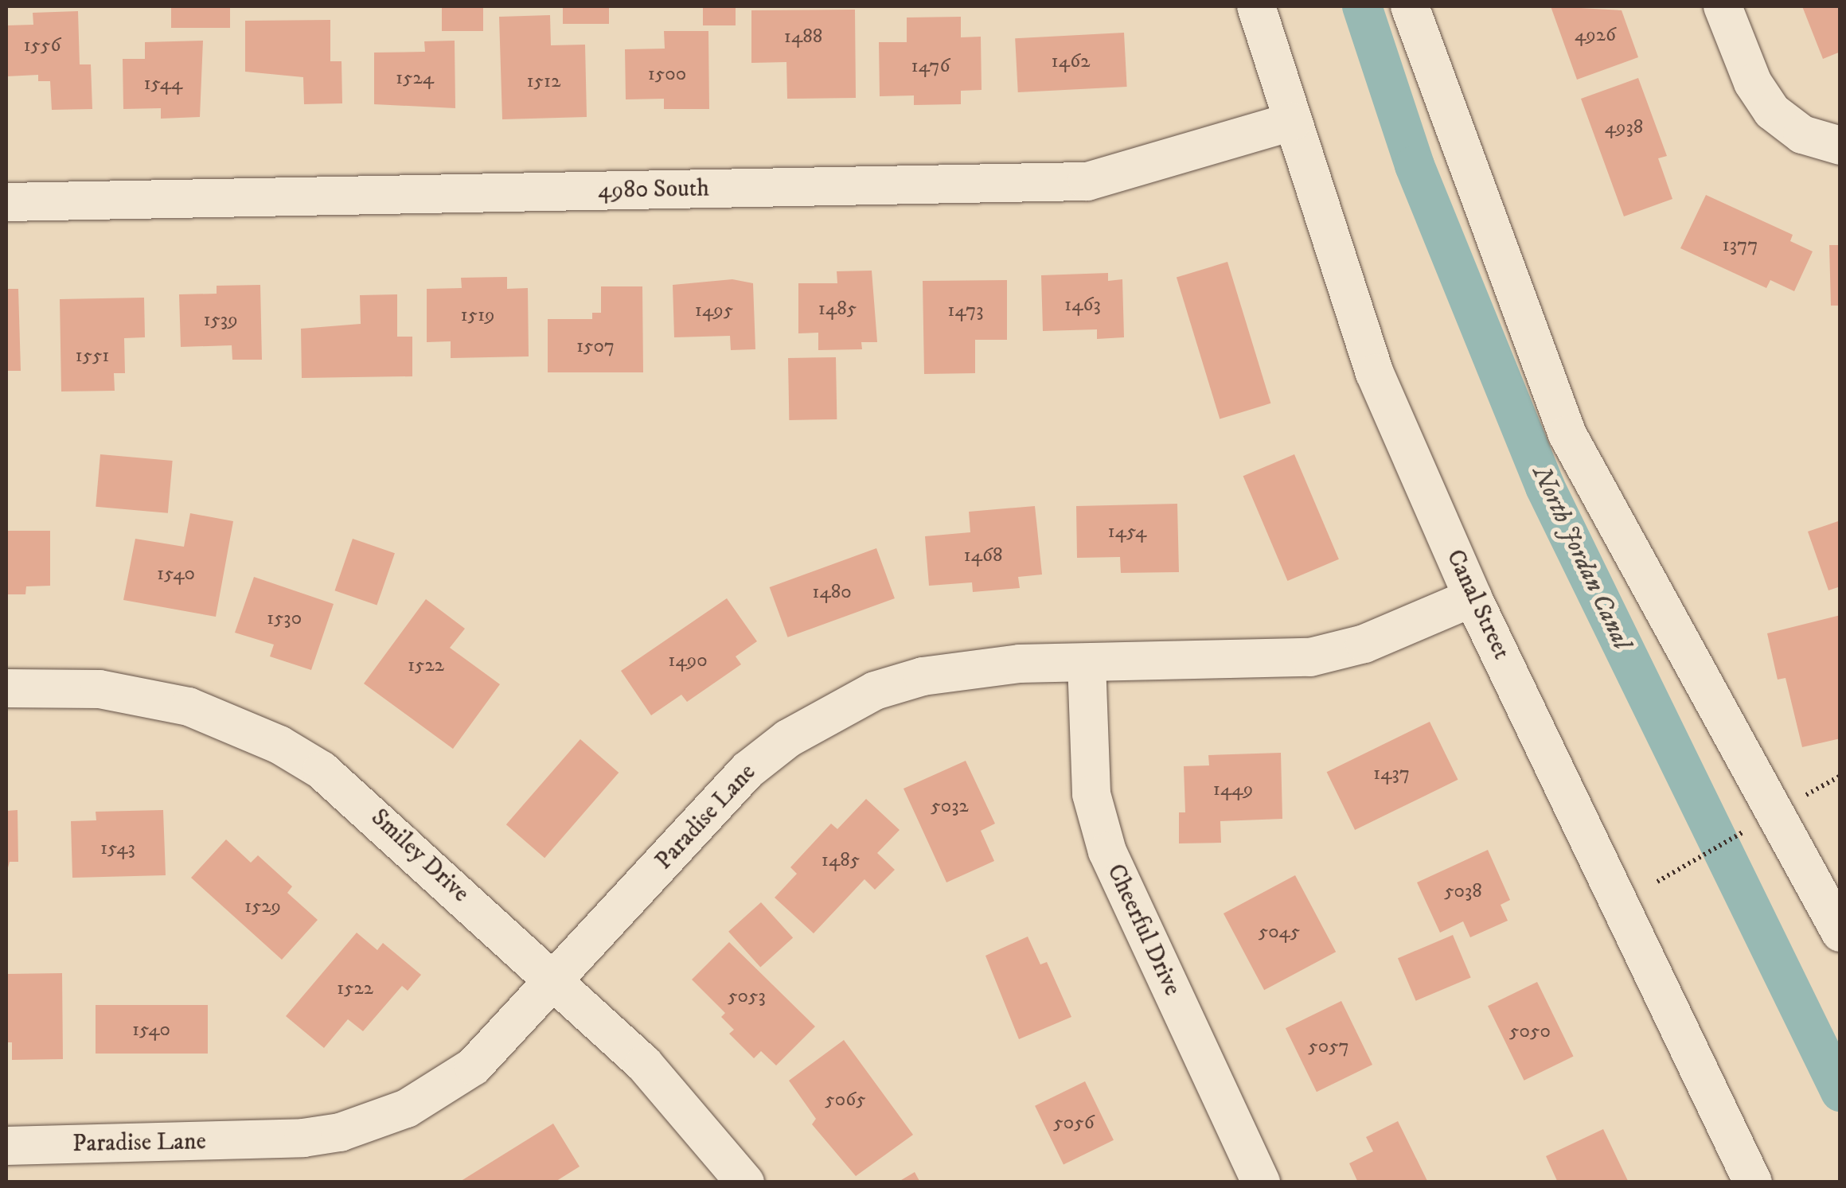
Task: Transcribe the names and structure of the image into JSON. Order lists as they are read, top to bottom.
{
  "streets": {
    "street": [
      "4980 South",
      "Canal Street",
      "Paradise Lane",
      "Smiley Drive",
      "Cheerful Drive"
    ]
  },
  "crossings": [
    ["4980 South", "Canal Street"],
    ["Canal Street", "Paradise Lane"],
    ["Paradise Lane", "Smiley Drive"],
    ["Paradise Lane", "Cheerful Drive"]
  ],
  "water": ["North Jordan Canal"],
  "house_numbers": [
    "4926",
    "1488",
    "1556",
    "1462",
    "1476",
    "1500",
    "1524",
    "1512",
    "1544",
    "4938",
    "1377",
    "1463",
    "1485",
    "1495",
    "1473",
    "1519",
    "1539",
    "1507",
    "1551",
    "1454",
    "1468",
    "1540",
    "1480",
    "1530",
    "1490",
    "1522",
    "1437",
    "1449",
    "5032",
    "1543",
    "1485",
    "5038",
    "1529",
    "5045",
    "1522",
    "5053",
    "1540",
    "5050",
    "5057",
    "5065",
    "5056"
  ]
}
